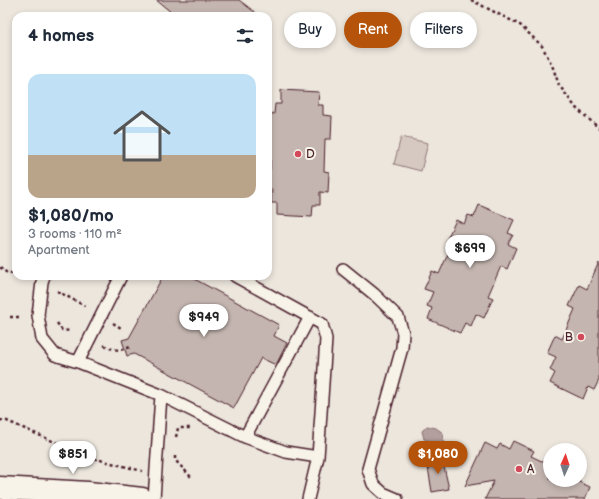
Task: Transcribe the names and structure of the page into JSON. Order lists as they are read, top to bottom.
{
  "places": ["D", "B", "A"],
  "north": "top",
  "page": {
    "chip": ["Buy", "Rent", "Filters"],
    "heading": "4 homes",
    "list": [
      {
        "name": "$1,080/mo",
        "note": "3 rooms · 110 m² · Apartment"
      }
    ],
    "price": [
      "$699",
      "$949",
      "$851",
      "$1,080"
    ]
  }
}
